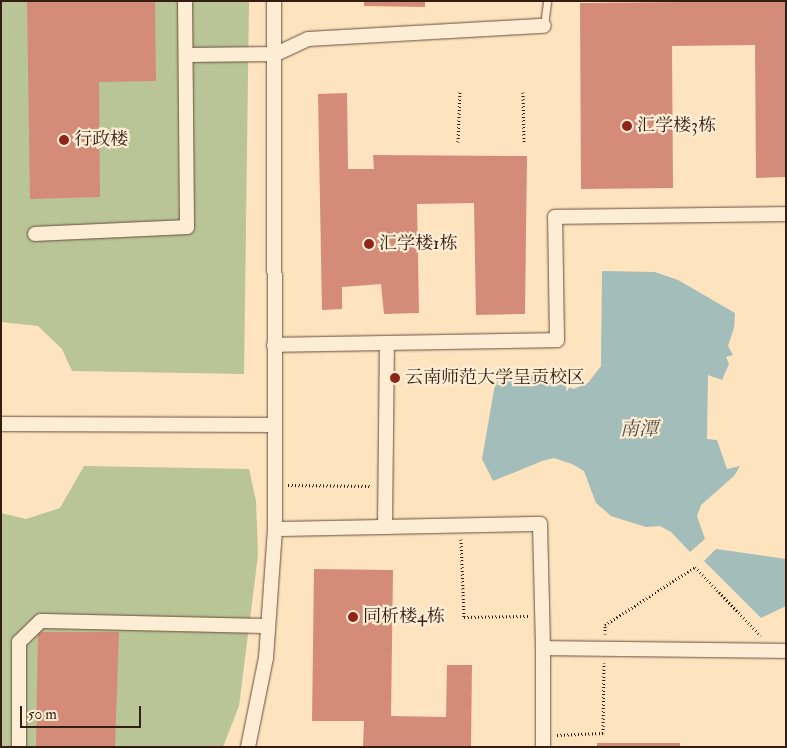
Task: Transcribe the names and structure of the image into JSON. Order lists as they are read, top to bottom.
{
  "water": ["南潭"],
  "places": [
    "汇学楼3栋",
    "行政楼",
    "汇学楼1栋",
    "云南师范大学呈贡校区",
    "同析楼4栋"
  ],
  "scale_bar": "50 m"
}
